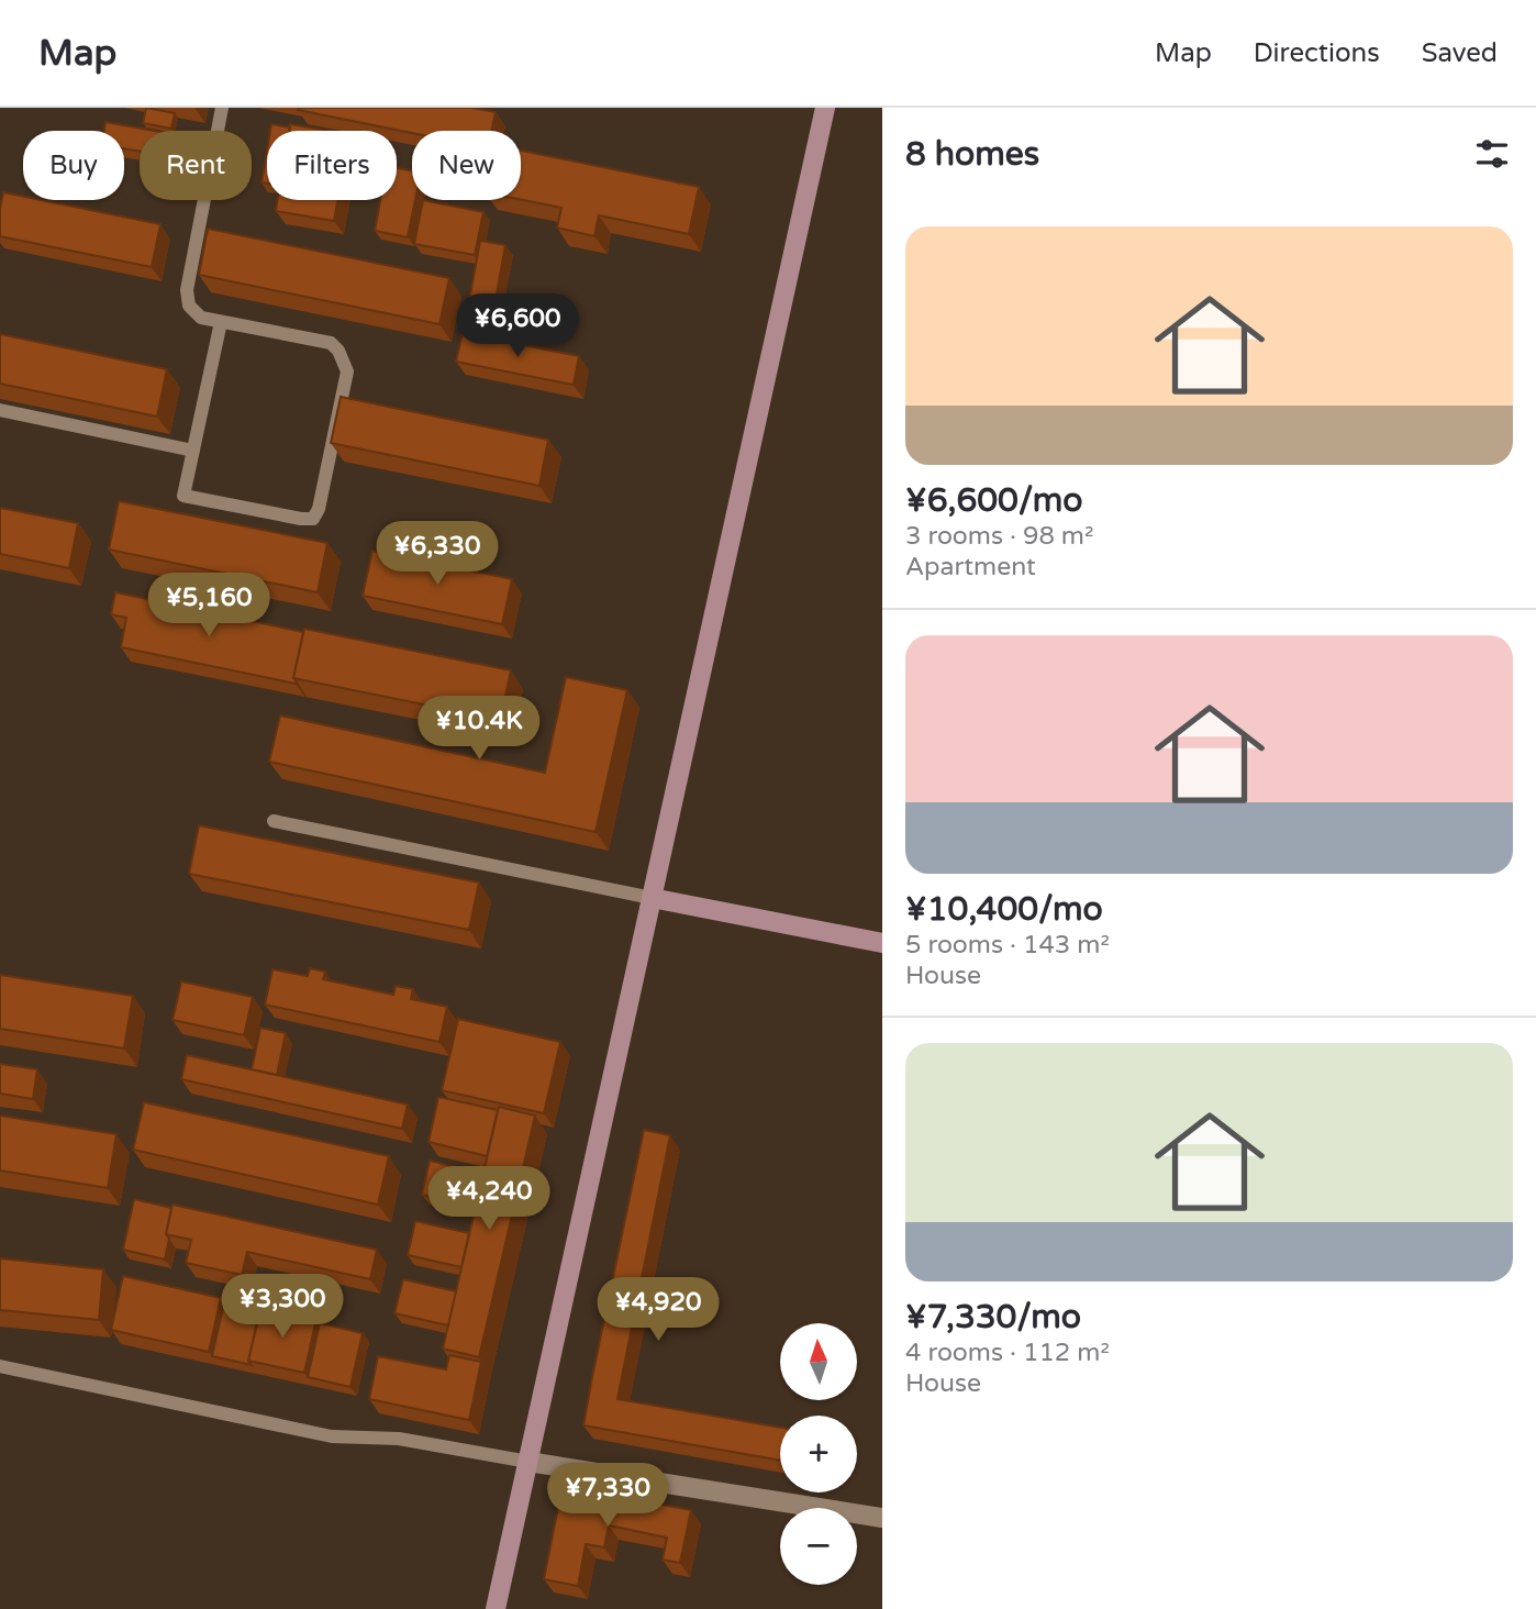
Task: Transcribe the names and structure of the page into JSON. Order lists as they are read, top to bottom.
{
  "north": "top",
  "page": {
    "header": "Map",
    "nav": ["Map", "Directions", "Saved"],
    "heading": "8 homes",
    "chip": [
      "Buy",
      "Rent",
      "Filters",
      "New"
    ],
    "list": [
      {
        "name": "¥6,600/mo",
        "note": "3 rooms · 98 m² · Apartment"
      },
      {
        "name": "¥10,400/mo",
        "note": "5 rooms · 143 m² · House"
      },
      {
        "name": "¥7,330/mo",
        "note": "4 rooms · 112 m² · House"
      }
    ],
    "price": [
      "¥6,600",
      "¥6,330",
      "¥5,160",
      "¥10.4K",
      "¥4,240",
      "¥3,300",
      "¥4,920",
      "¥7,330"
    ],
    "map_buttons": ["+", "−"]
  }
}
